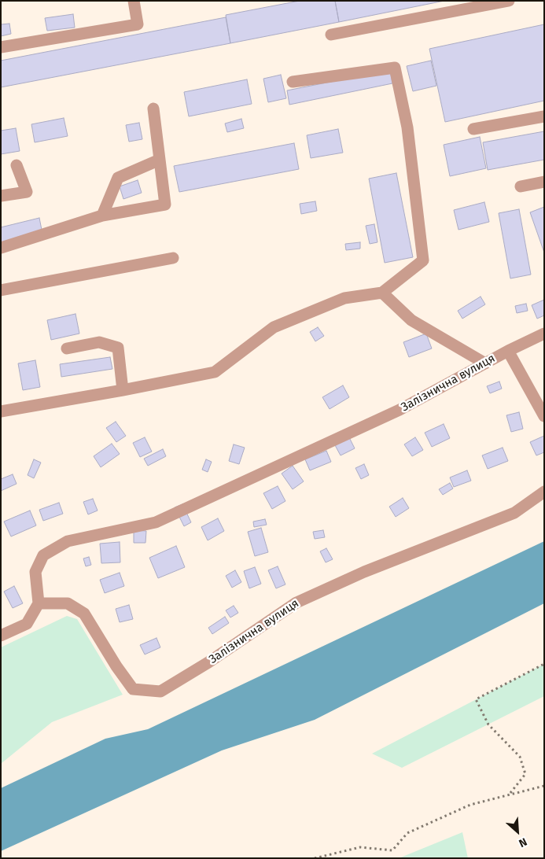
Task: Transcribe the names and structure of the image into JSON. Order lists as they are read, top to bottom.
{
  "streets": {
    "street": ["Залізнична вулиця"]
  },
  "north": "bottom right"
}
